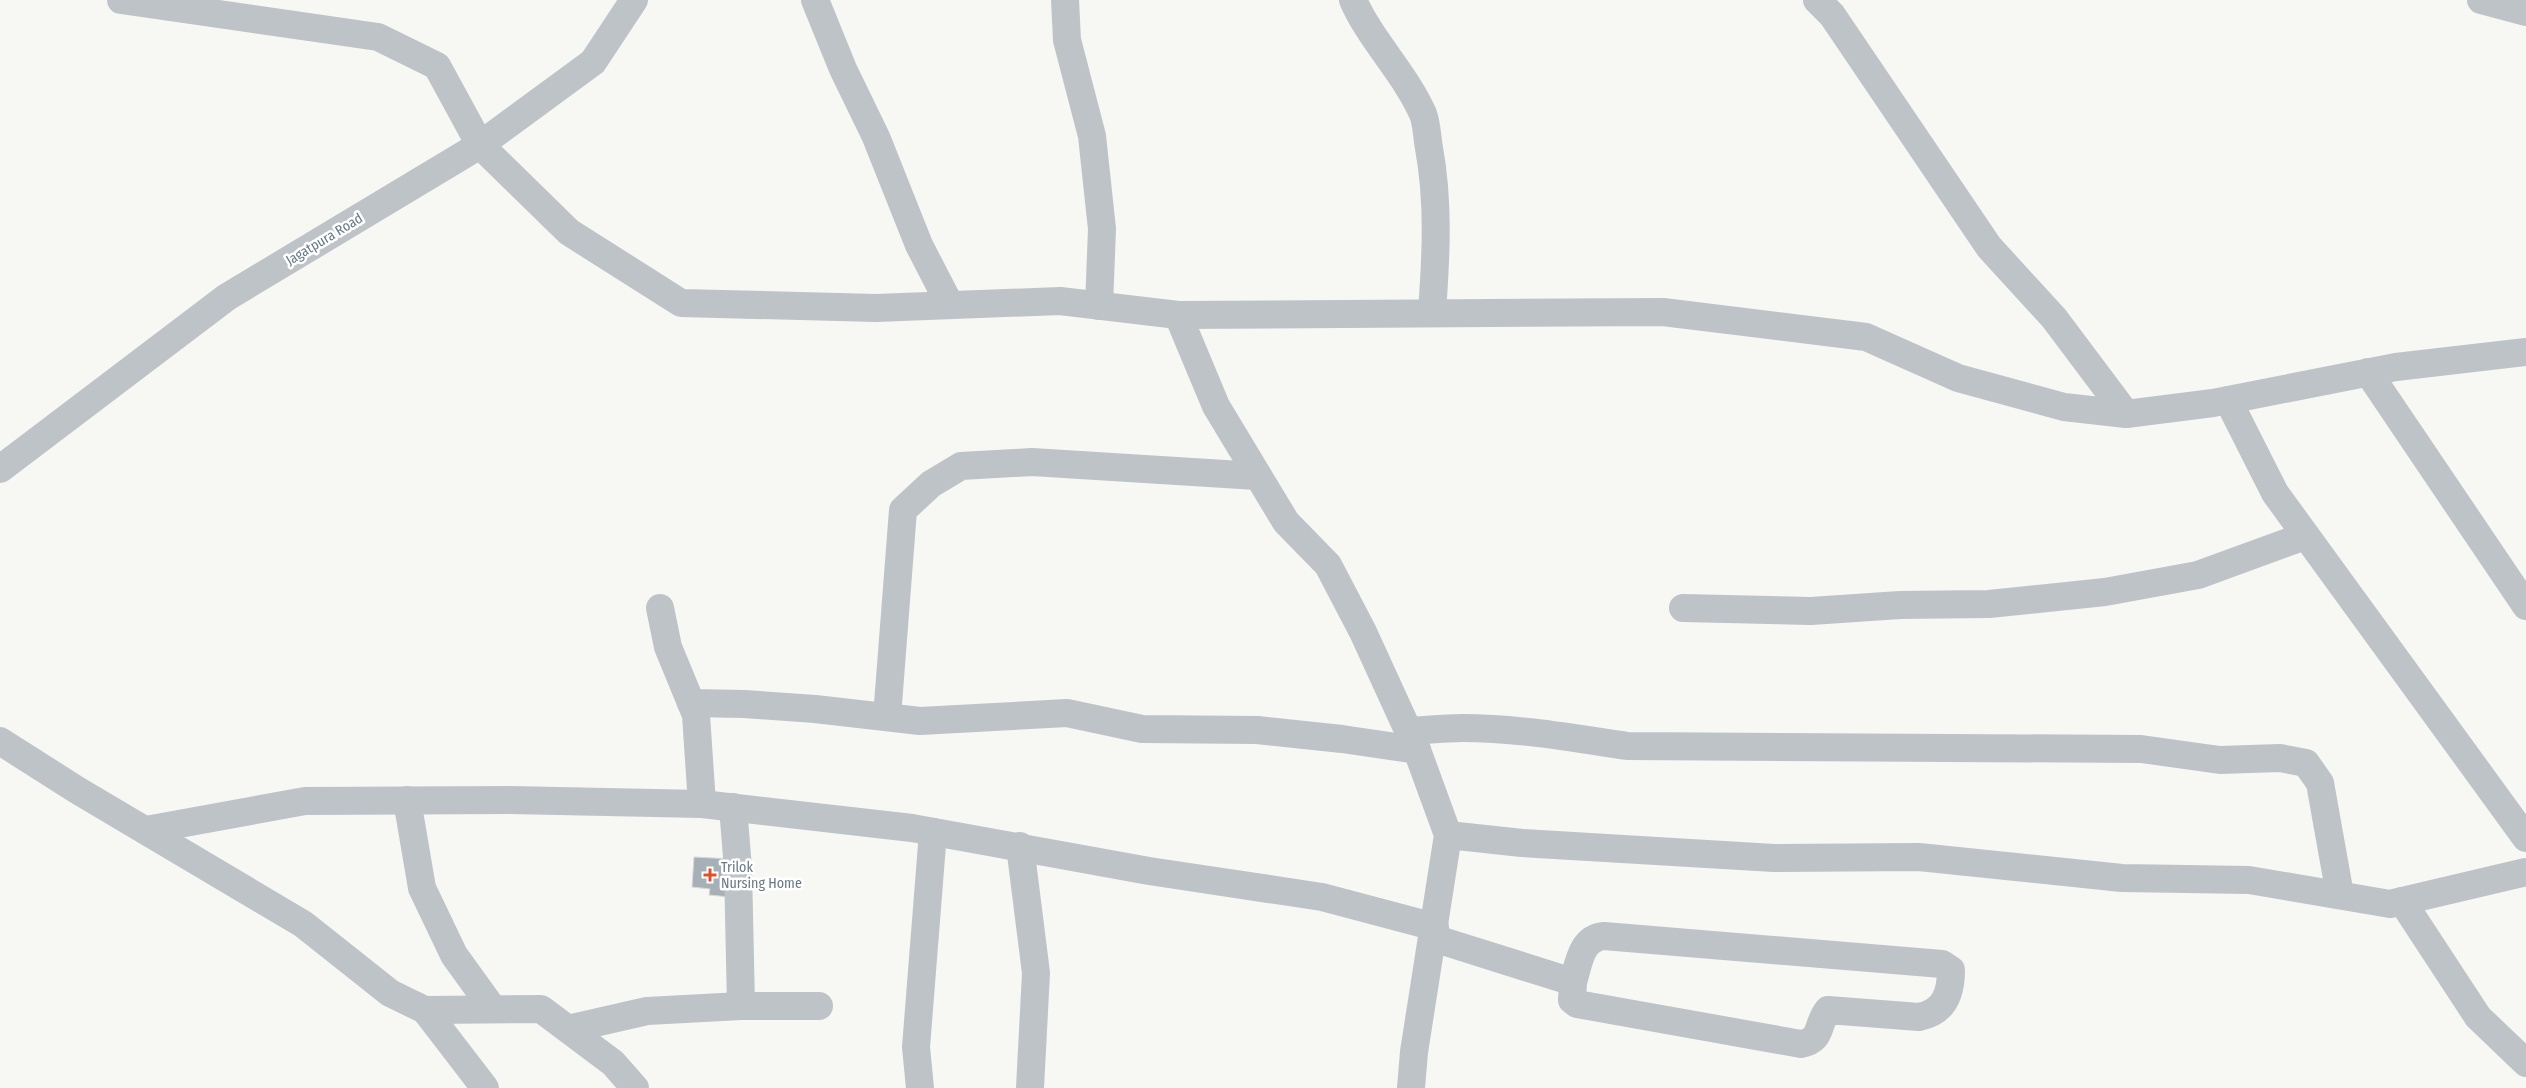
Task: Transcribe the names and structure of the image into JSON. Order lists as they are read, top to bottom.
{
  "streets": {
    "street": ["Jagatpura Road"]
  },
  "places": {
    "health": ["Trilok Nursing Home"]
  }
}
